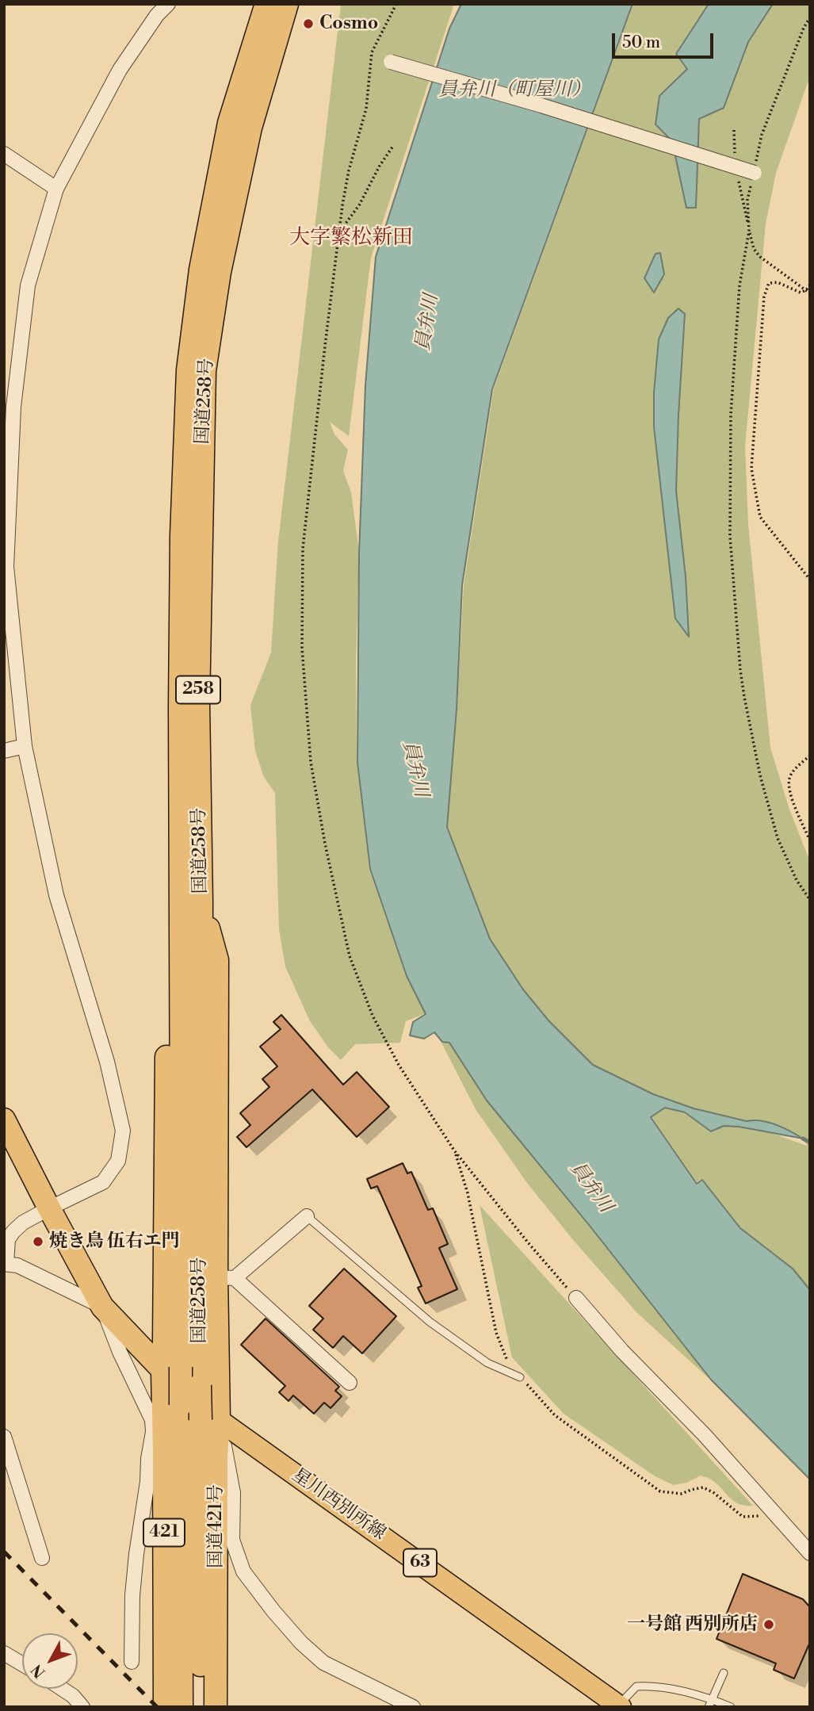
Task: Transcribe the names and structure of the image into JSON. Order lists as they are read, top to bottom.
{
  "streets": {
    "highway": [
      "国道258号",
      "258",
      "国道421号",
      "421"
    ],
    "main road": ["星川西別所線", "63"]
  },
  "crossings": [
    ["国道258号", "星川西別所線"],
    ["国道258号", "国道421号"],
    ["国道258号", "421"],
    ["星川西別所線", "国道421号"]
  ],
  "districts": ["大字繁松新田"],
  "water": ["員弁川（町屋川）", "員弁川"],
  "places": ["Cosmo", "焼き鳥 伍右エ門", "一号館 西別所店"],
  "scale_bar": "50 m",
  "north": "bottom left"
}
